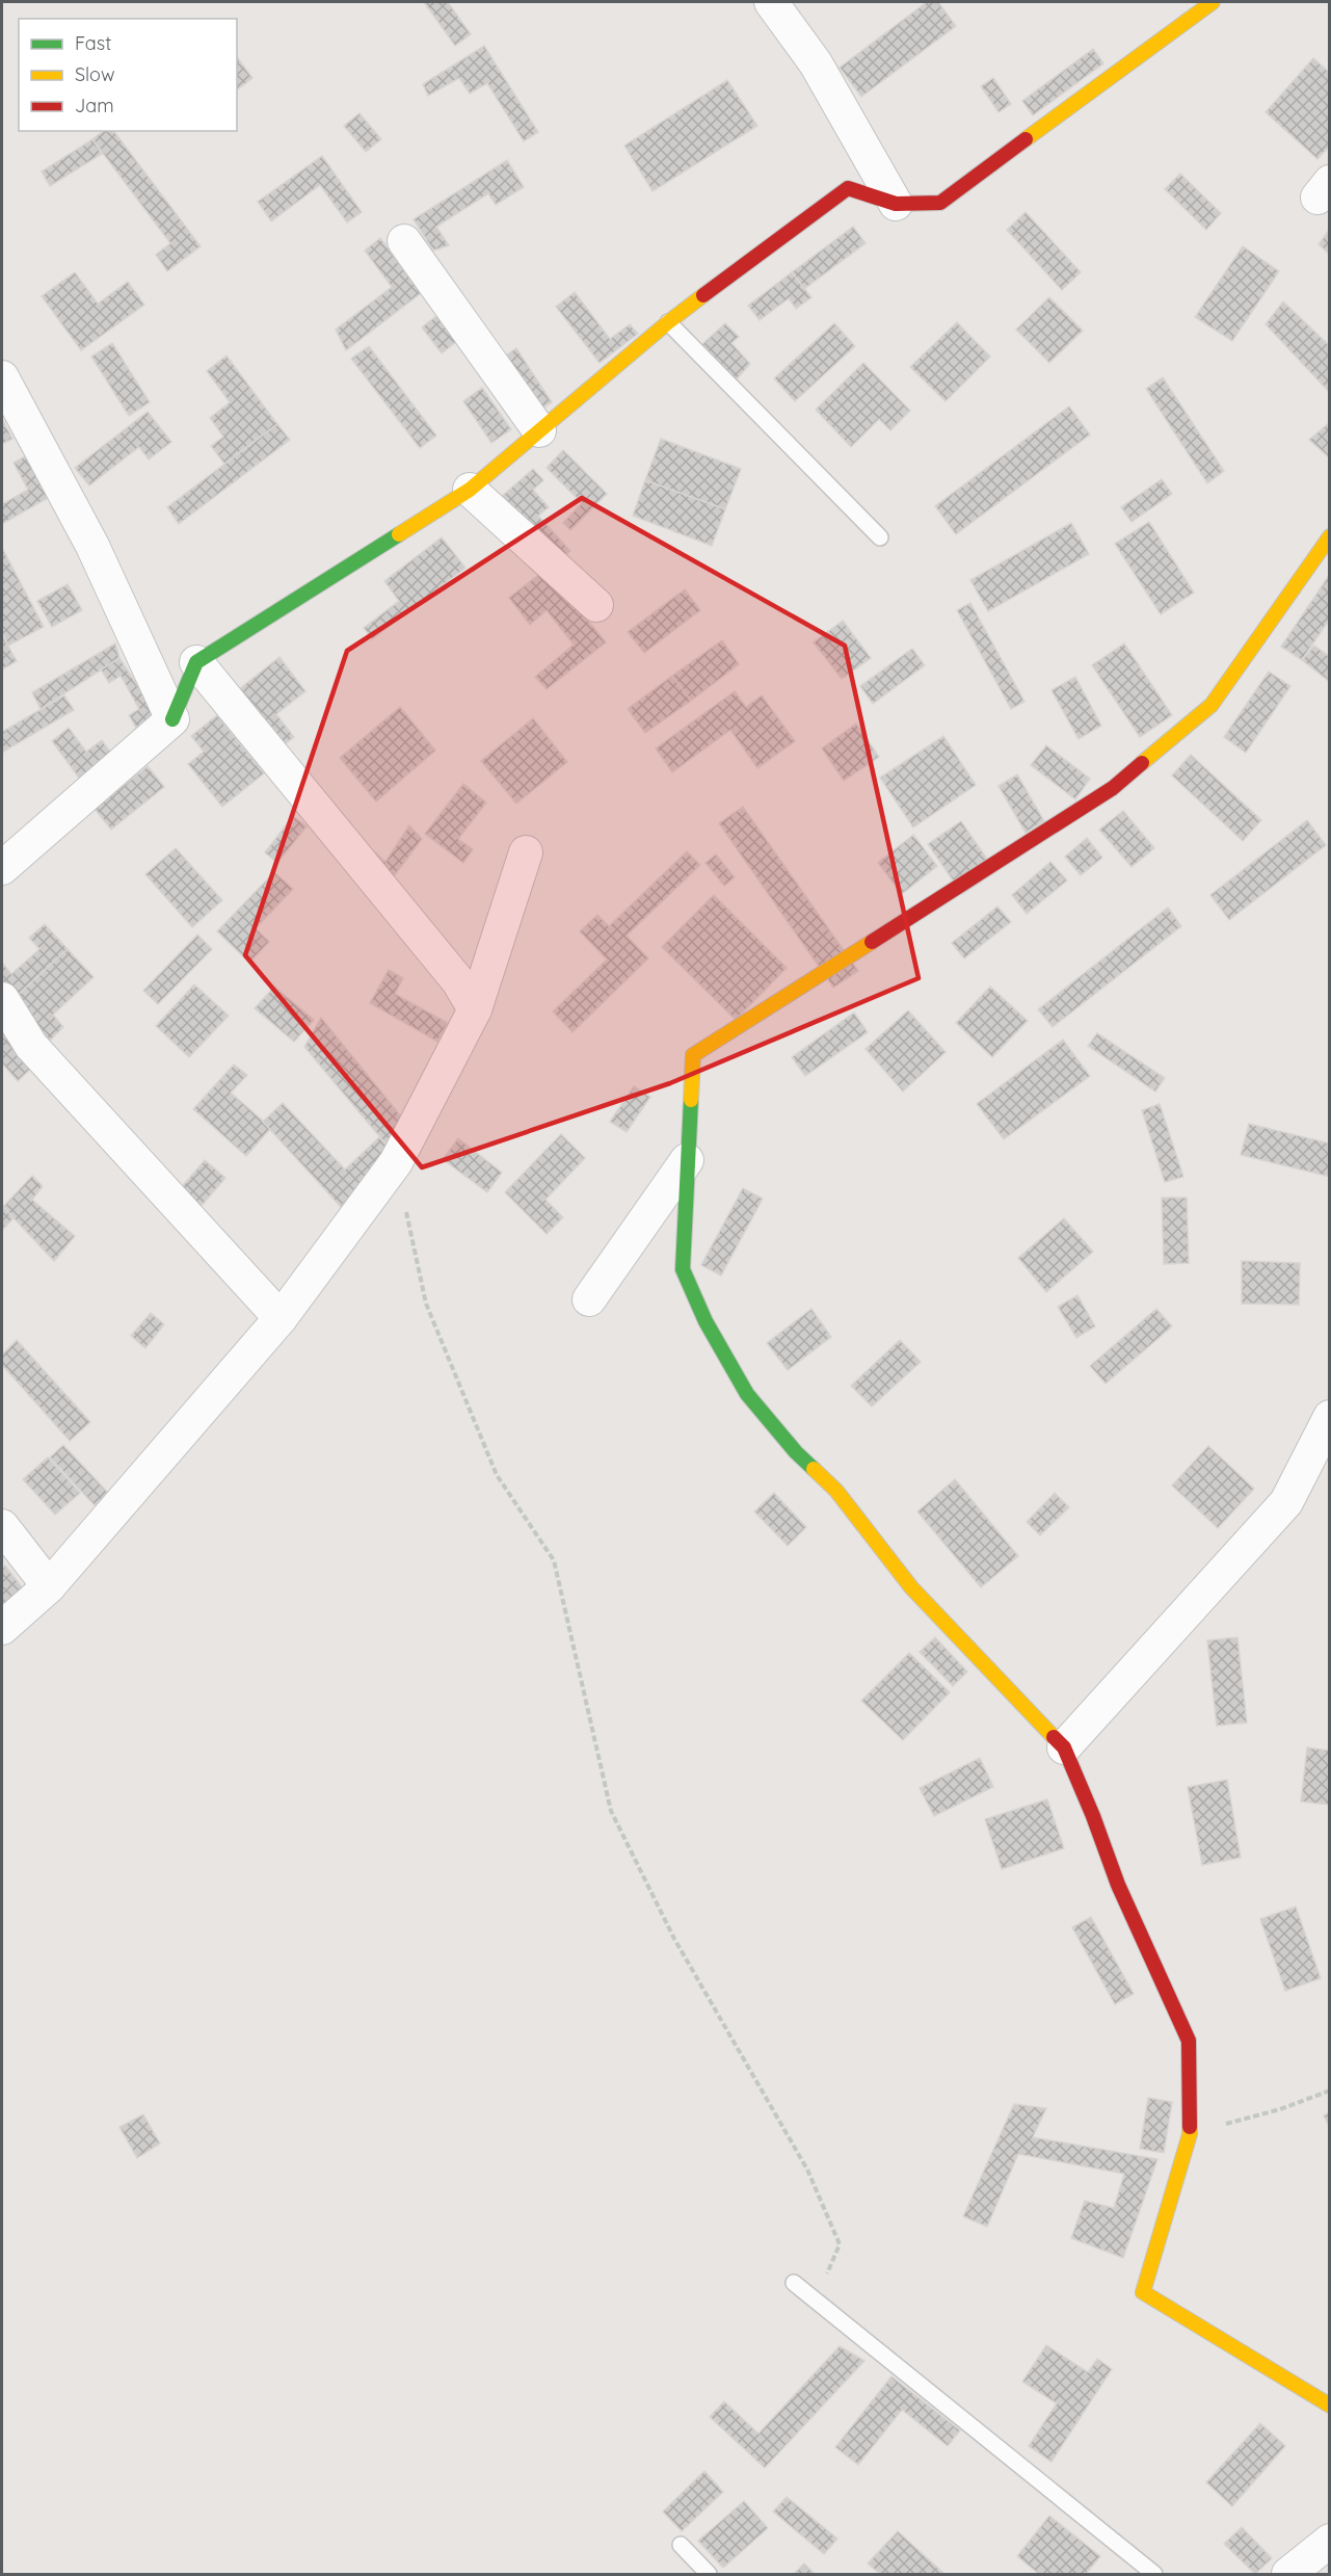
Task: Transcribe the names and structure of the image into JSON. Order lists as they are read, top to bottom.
{
  "legend": ["Fast", "Slow", "Jam"]
}
